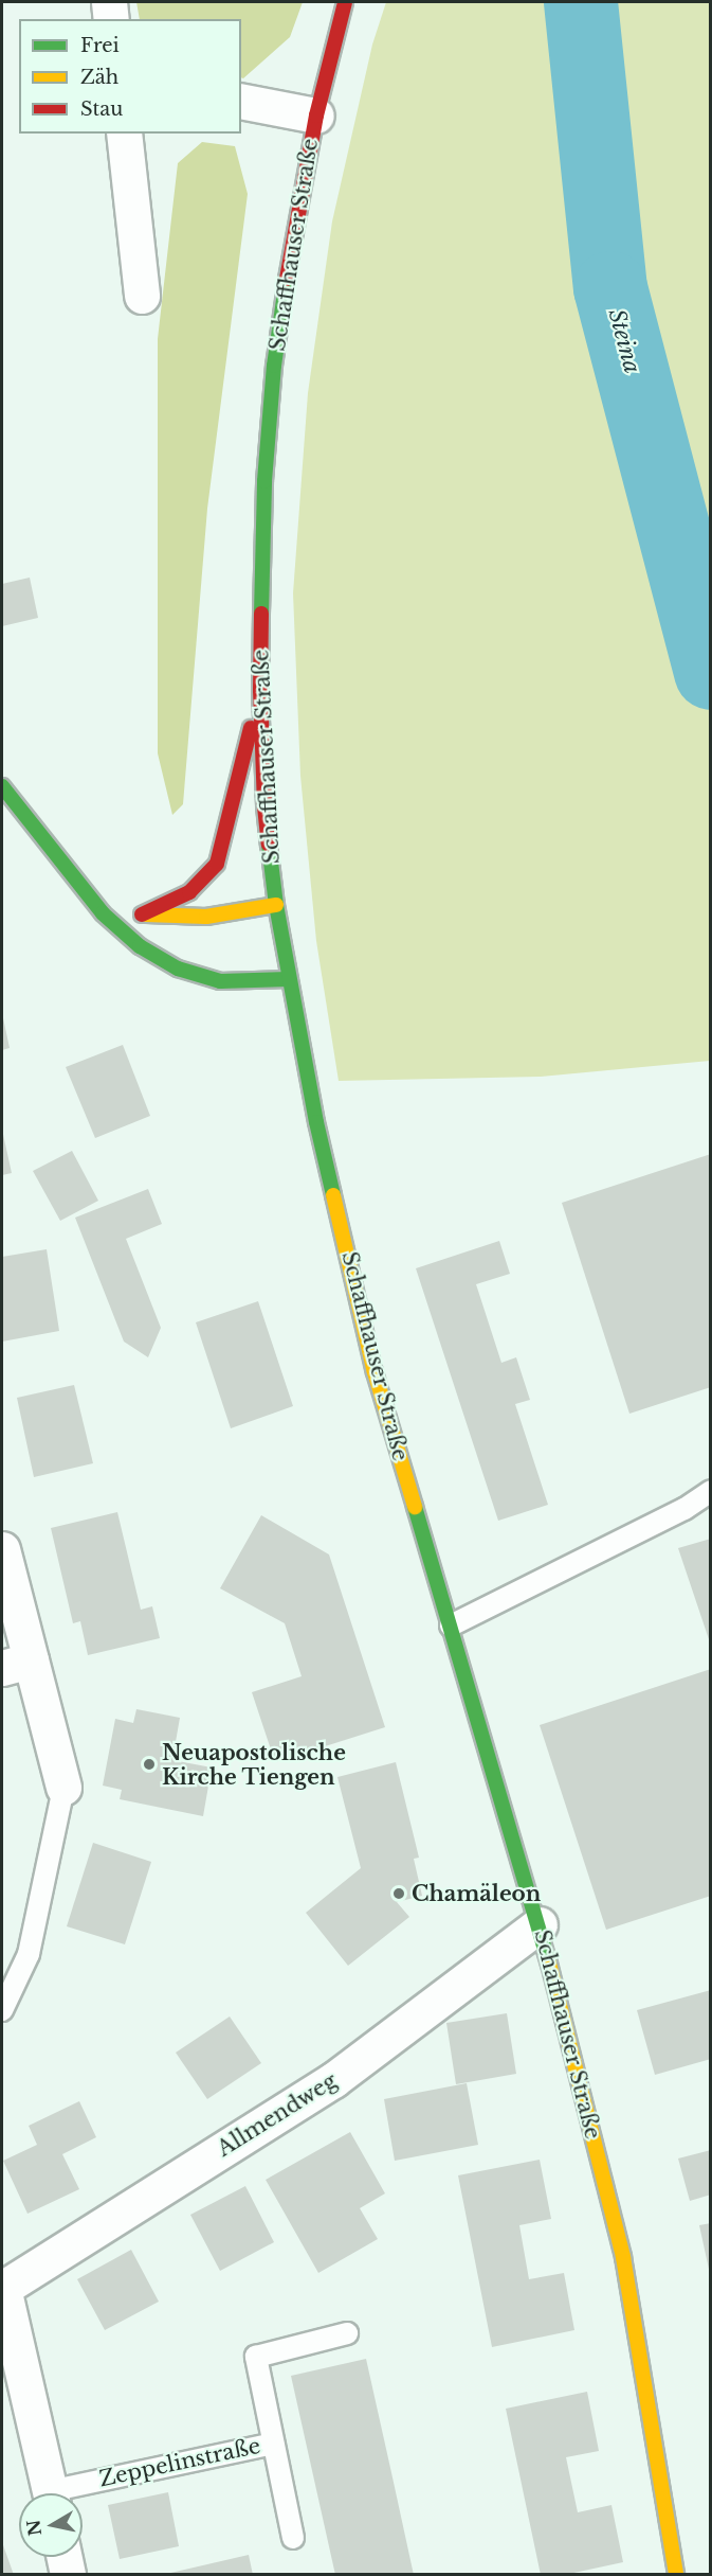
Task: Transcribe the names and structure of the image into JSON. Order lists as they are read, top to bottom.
{
  "streets": {
    "main road": ["Schaffhauser Straße"],
    "street": ["Allmendweg", "Zeppelinstraße"]
  },
  "crossings": [
    ["Schaffhauser Straße", "Allmendweg"],
    ["Allmendweg", "Zeppelinstraße"]
  ],
  "water": ["Steina"],
  "places": ["Neuapostolische Kirche Tiengen", "Chamäleon"],
  "legend": ["Frei", "Zäh", "Stau"],
  "north": "left"
}
